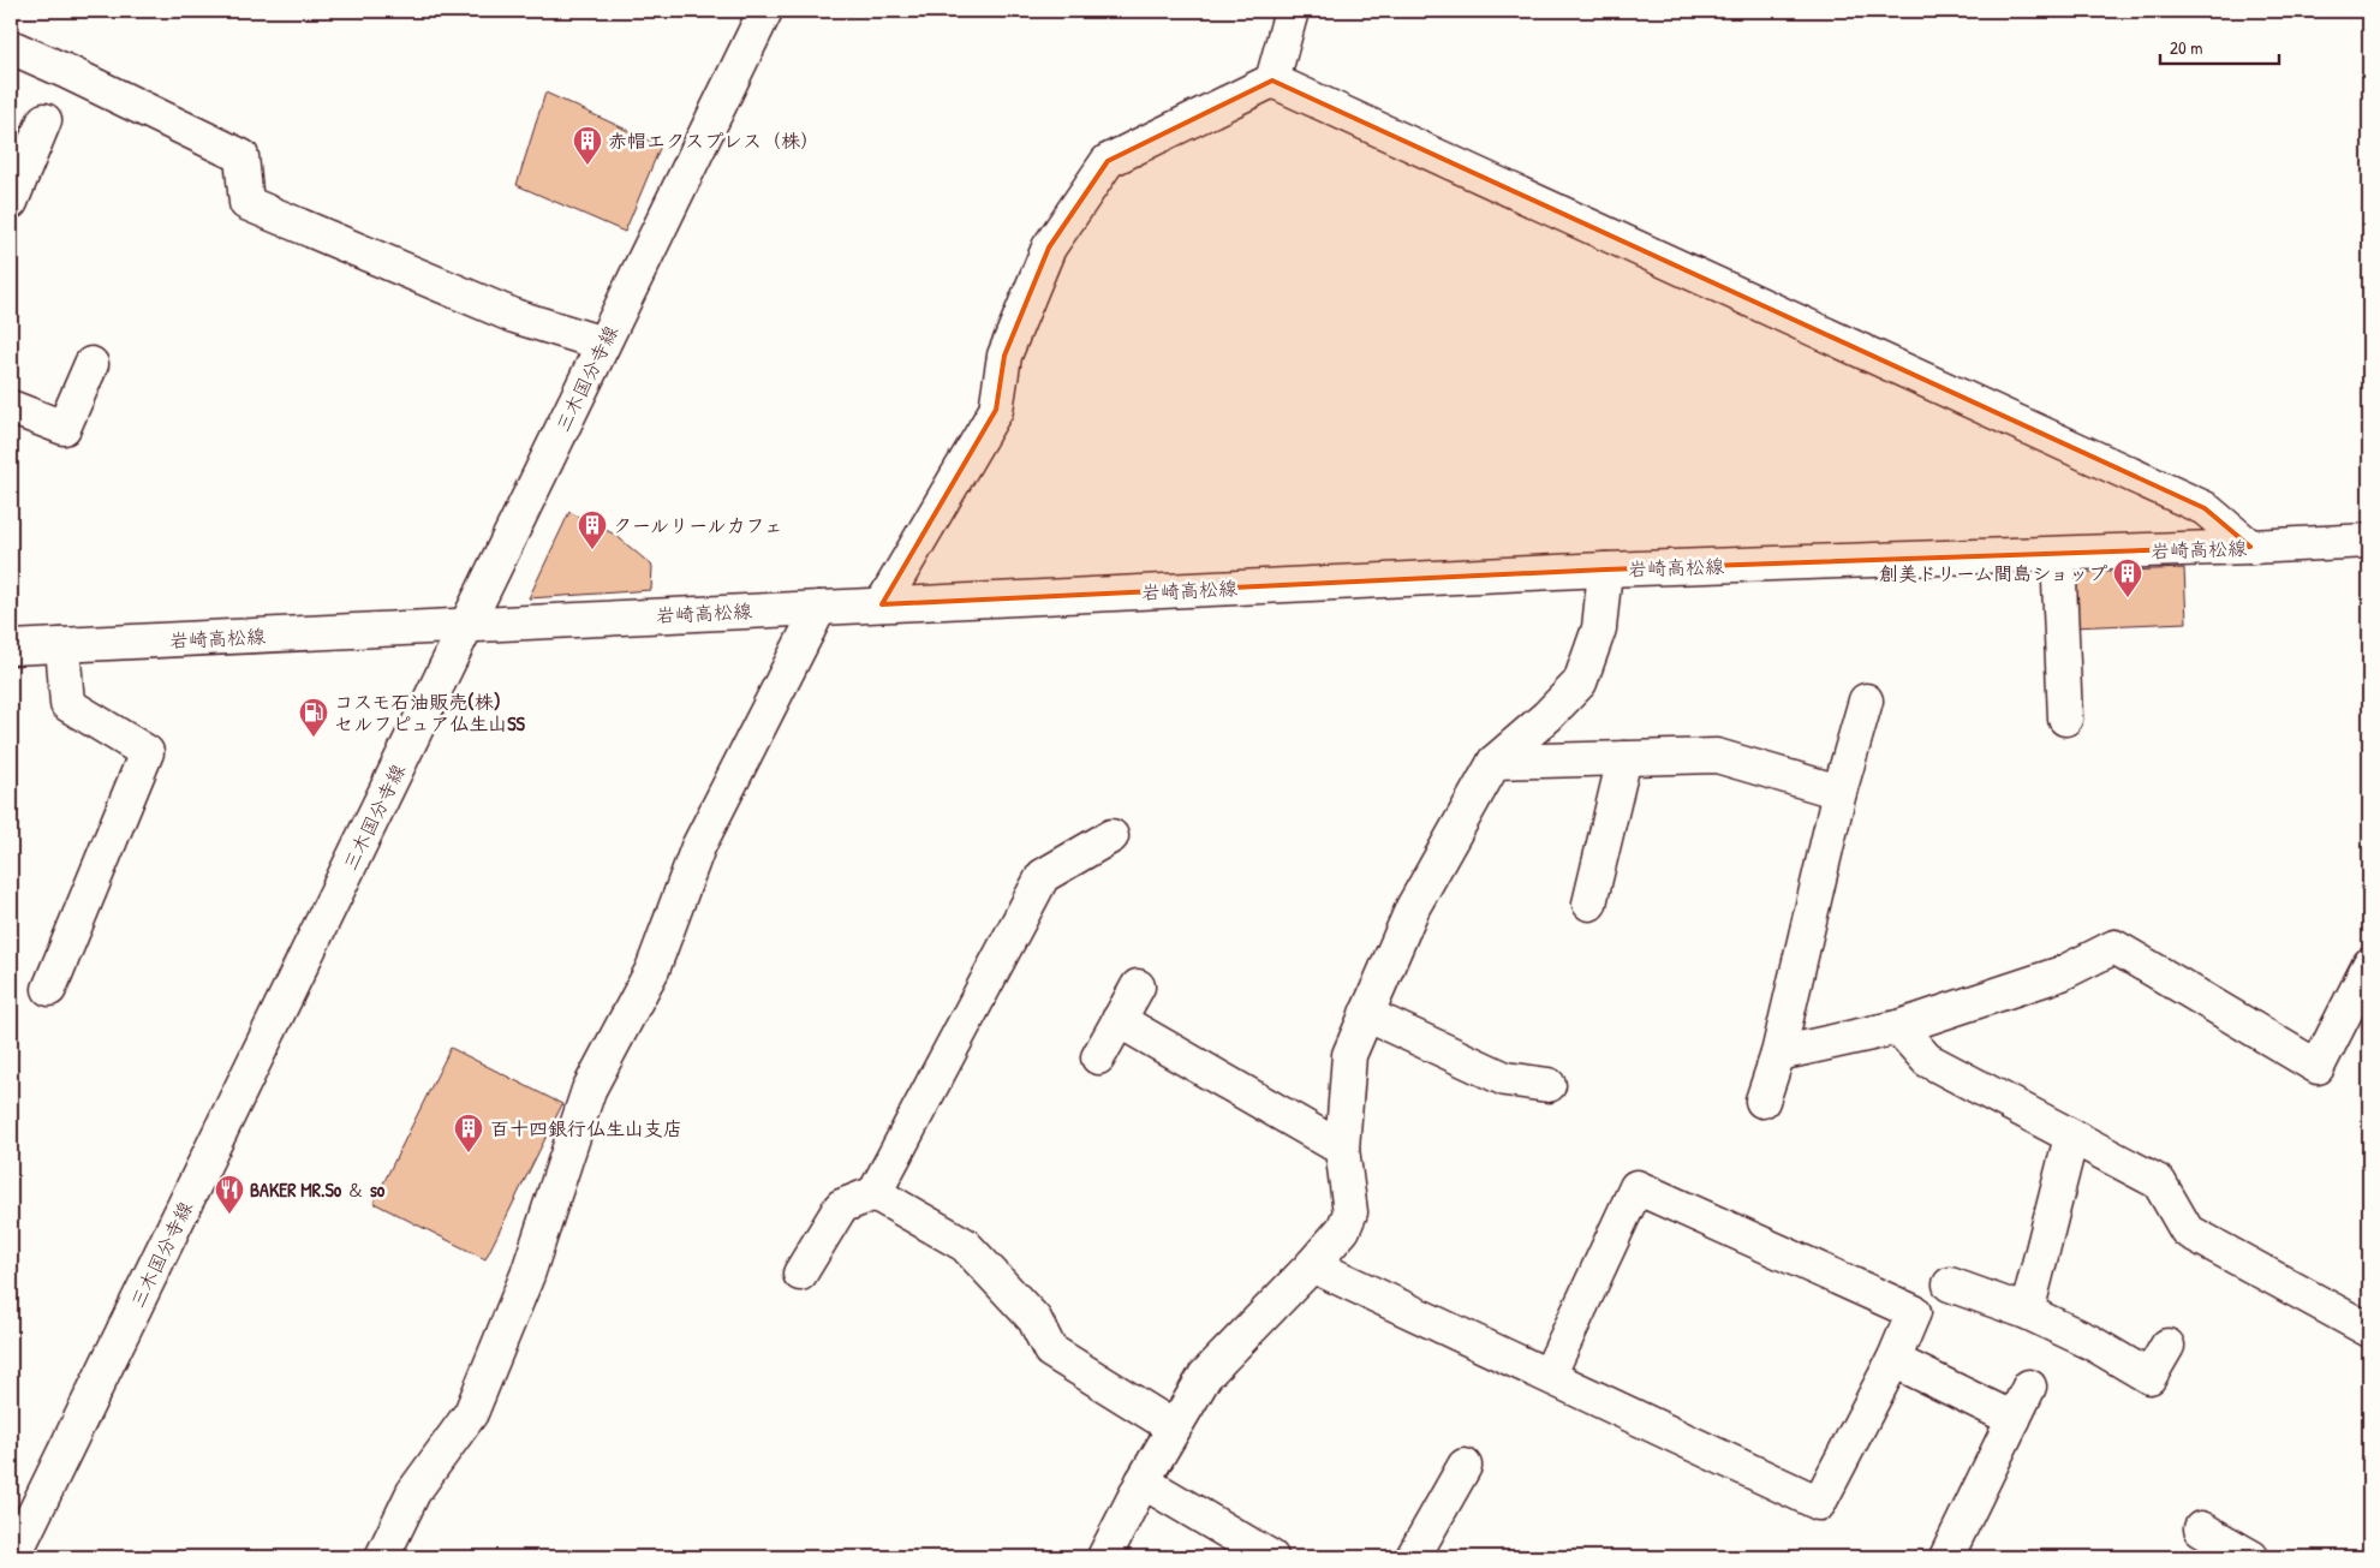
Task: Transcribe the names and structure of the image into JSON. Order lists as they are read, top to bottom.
{
  "streets": {
    "street": ["三木国分寺線", "岩崎高松線"]
  },
  "crossings": [
    ["三木国分寺線", "岩崎高松線"]
  ],
  "places": {
    "building": [
      "赤帽エクスプレス（株）",
      "クールリールカフェ",
      "創美ドリーム間島ショップ",
      "百十四銀行仏生山支店"
    ],
    "fuel station": ["コスモ石油販売(株) セルフピュア仏生山SS"],
    "restaurant": ["BAKER MR.So ＆ so"]
  },
  "scale_bar": "20 m"
}
